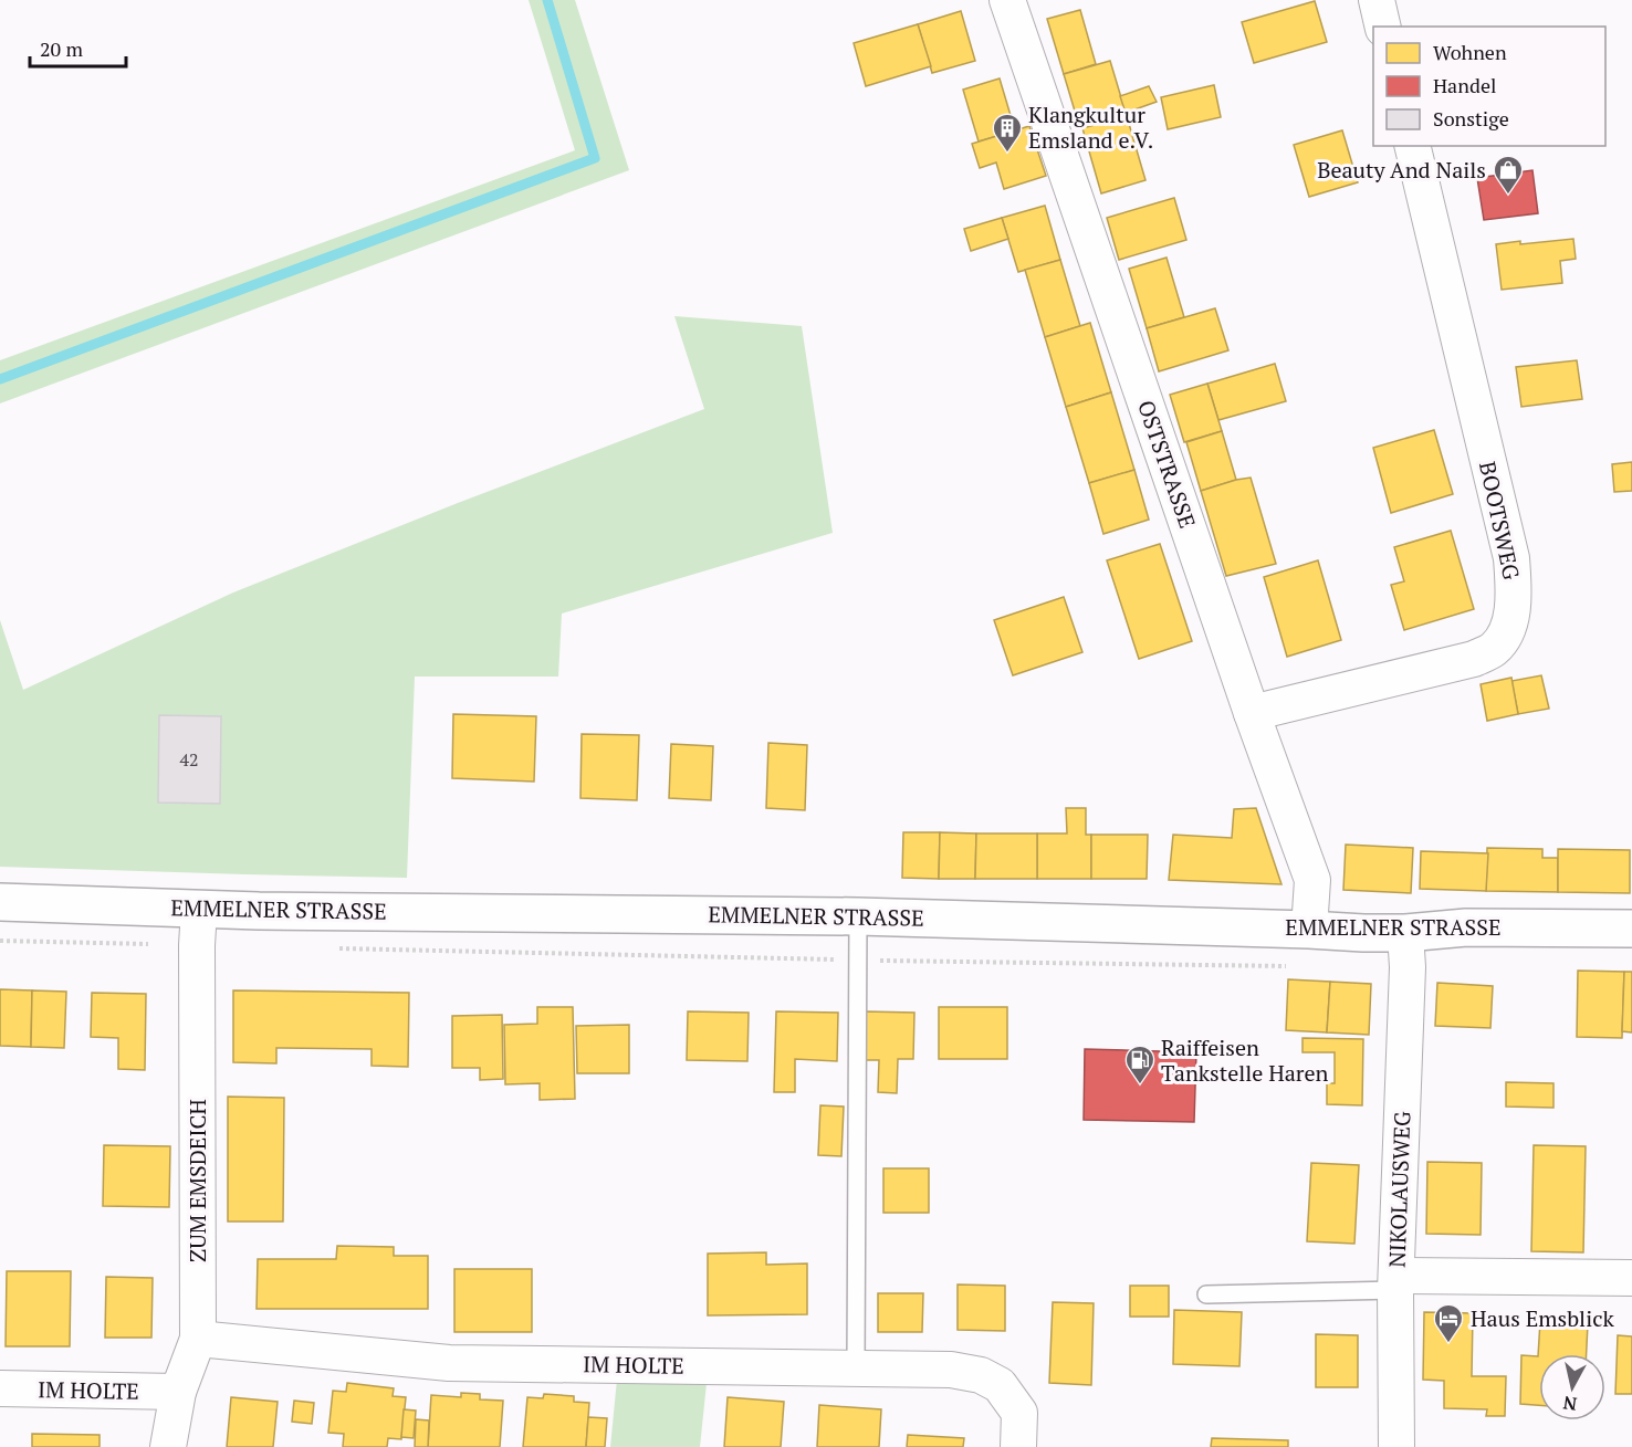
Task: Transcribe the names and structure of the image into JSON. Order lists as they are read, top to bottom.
{
  "streets": {
    "street": [
      "OSTSTRASSE",
      "BOOTSWEG",
      "EMMELNER STRASSE",
      "ZUM EMSDEICH",
      "NIKOLAUSWEG",
      "IM HOLTE"
    ]
  },
  "crossings": [
    ["OSTSTRASSE", "BOOTSWEG"],
    ["OSTSTRASSE", "EMMELNER STRASSE"],
    ["EMMELNER STRASSE", "ZUM EMSDEICH"],
    ["EMMELNER STRASSE", "NIKOLAUSWEG"],
    ["ZUM EMSDEICH", "IM HOLTE"]
  ],
  "places": {
    "building": ["Klangkultur Emsland e.V."],
    "shop": ["Beauty And Nails"],
    "fuel station": ["Raiffeisen Tankstelle Haren"],
    "hotel": ["Haus Emsblick"]
  },
  "house_numbers": ["42"],
  "legend": ["Wohnen", "Handel", "Sonstige"],
  "scale_bar": "20 m",
  "north": "bottom"
}
